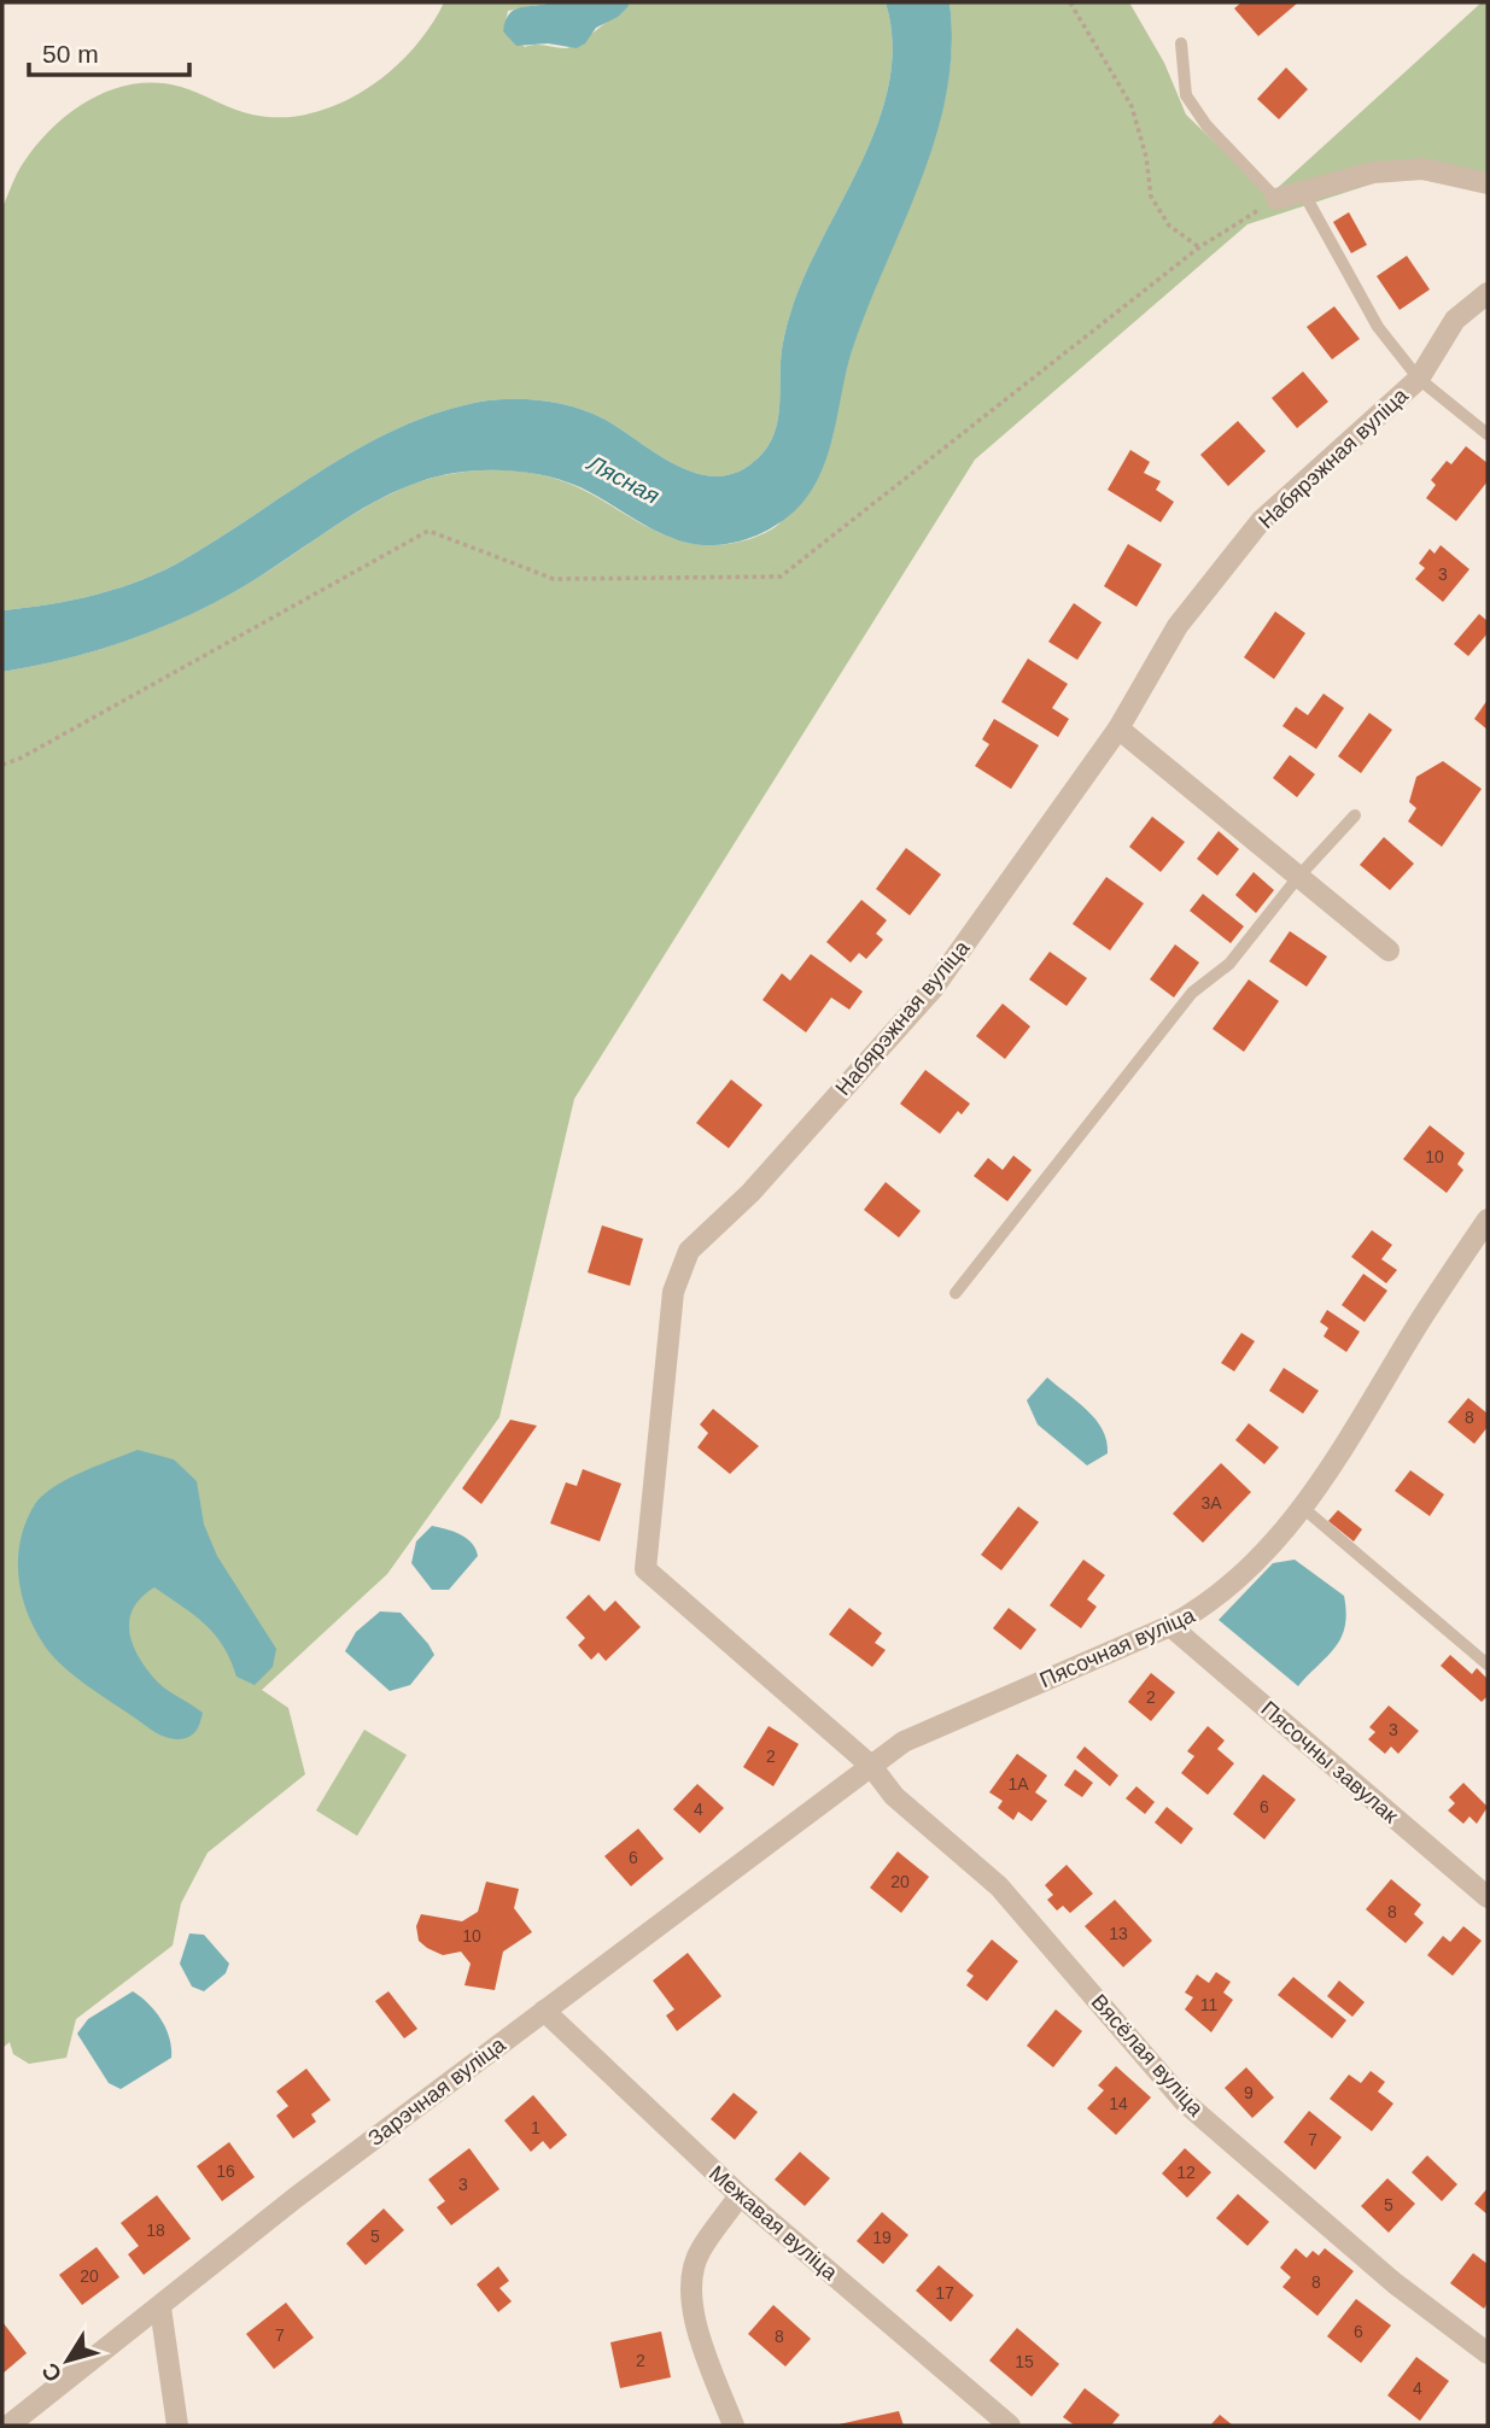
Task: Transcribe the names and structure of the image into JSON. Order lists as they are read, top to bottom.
{
  "streets": {
    "street": [
      "Набярэжная вуліца",
      "Пясочная вуліца",
      "Пясочны завулак",
      "Вясёлая вуліца",
      "Зарэчная вуліца",
      "Межавая вуліца"
    ]
  },
  "crossings": [
    ["Набярэжная вуліца", "Пясочная вуліца"],
    ["Набярэжная вуліца", "Вясёлая вуліца"],
    ["Набярэжная вуліца", "Зарэчная вуліца"],
    ["Пясочная вуліца", "Пясочны завулак"],
    ["Пясочная вуліца", "Вясёлая вуліца"],
    ["Пясочная вуліца", "Зарэчная вуліца"],
    ["Вясёлая вуліца", "Зарэчная вуліца"],
    ["Зарэчная вуліца", "Межавая вуліца"]
  ],
  "water": ["Лясная"],
  "house_numbers": [
    "3",
    "10",
    "8",
    "3А",
    "2",
    "3",
    "2",
    "1А",
    "6",
    "4",
    "6",
    "20",
    "8",
    "13",
    "10",
    "11",
    "9",
    "14",
    "1",
    "7",
    "16",
    "12",
    "3",
    "5",
    "18",
    "5",
    "19",
    "20",
    "8",
    "17",
    "6",
    "7",
    "8",
    "2",
    "15",
    "4"
  ],
  "scale_bar": "50 m",
  "north": "bottom left"
}
